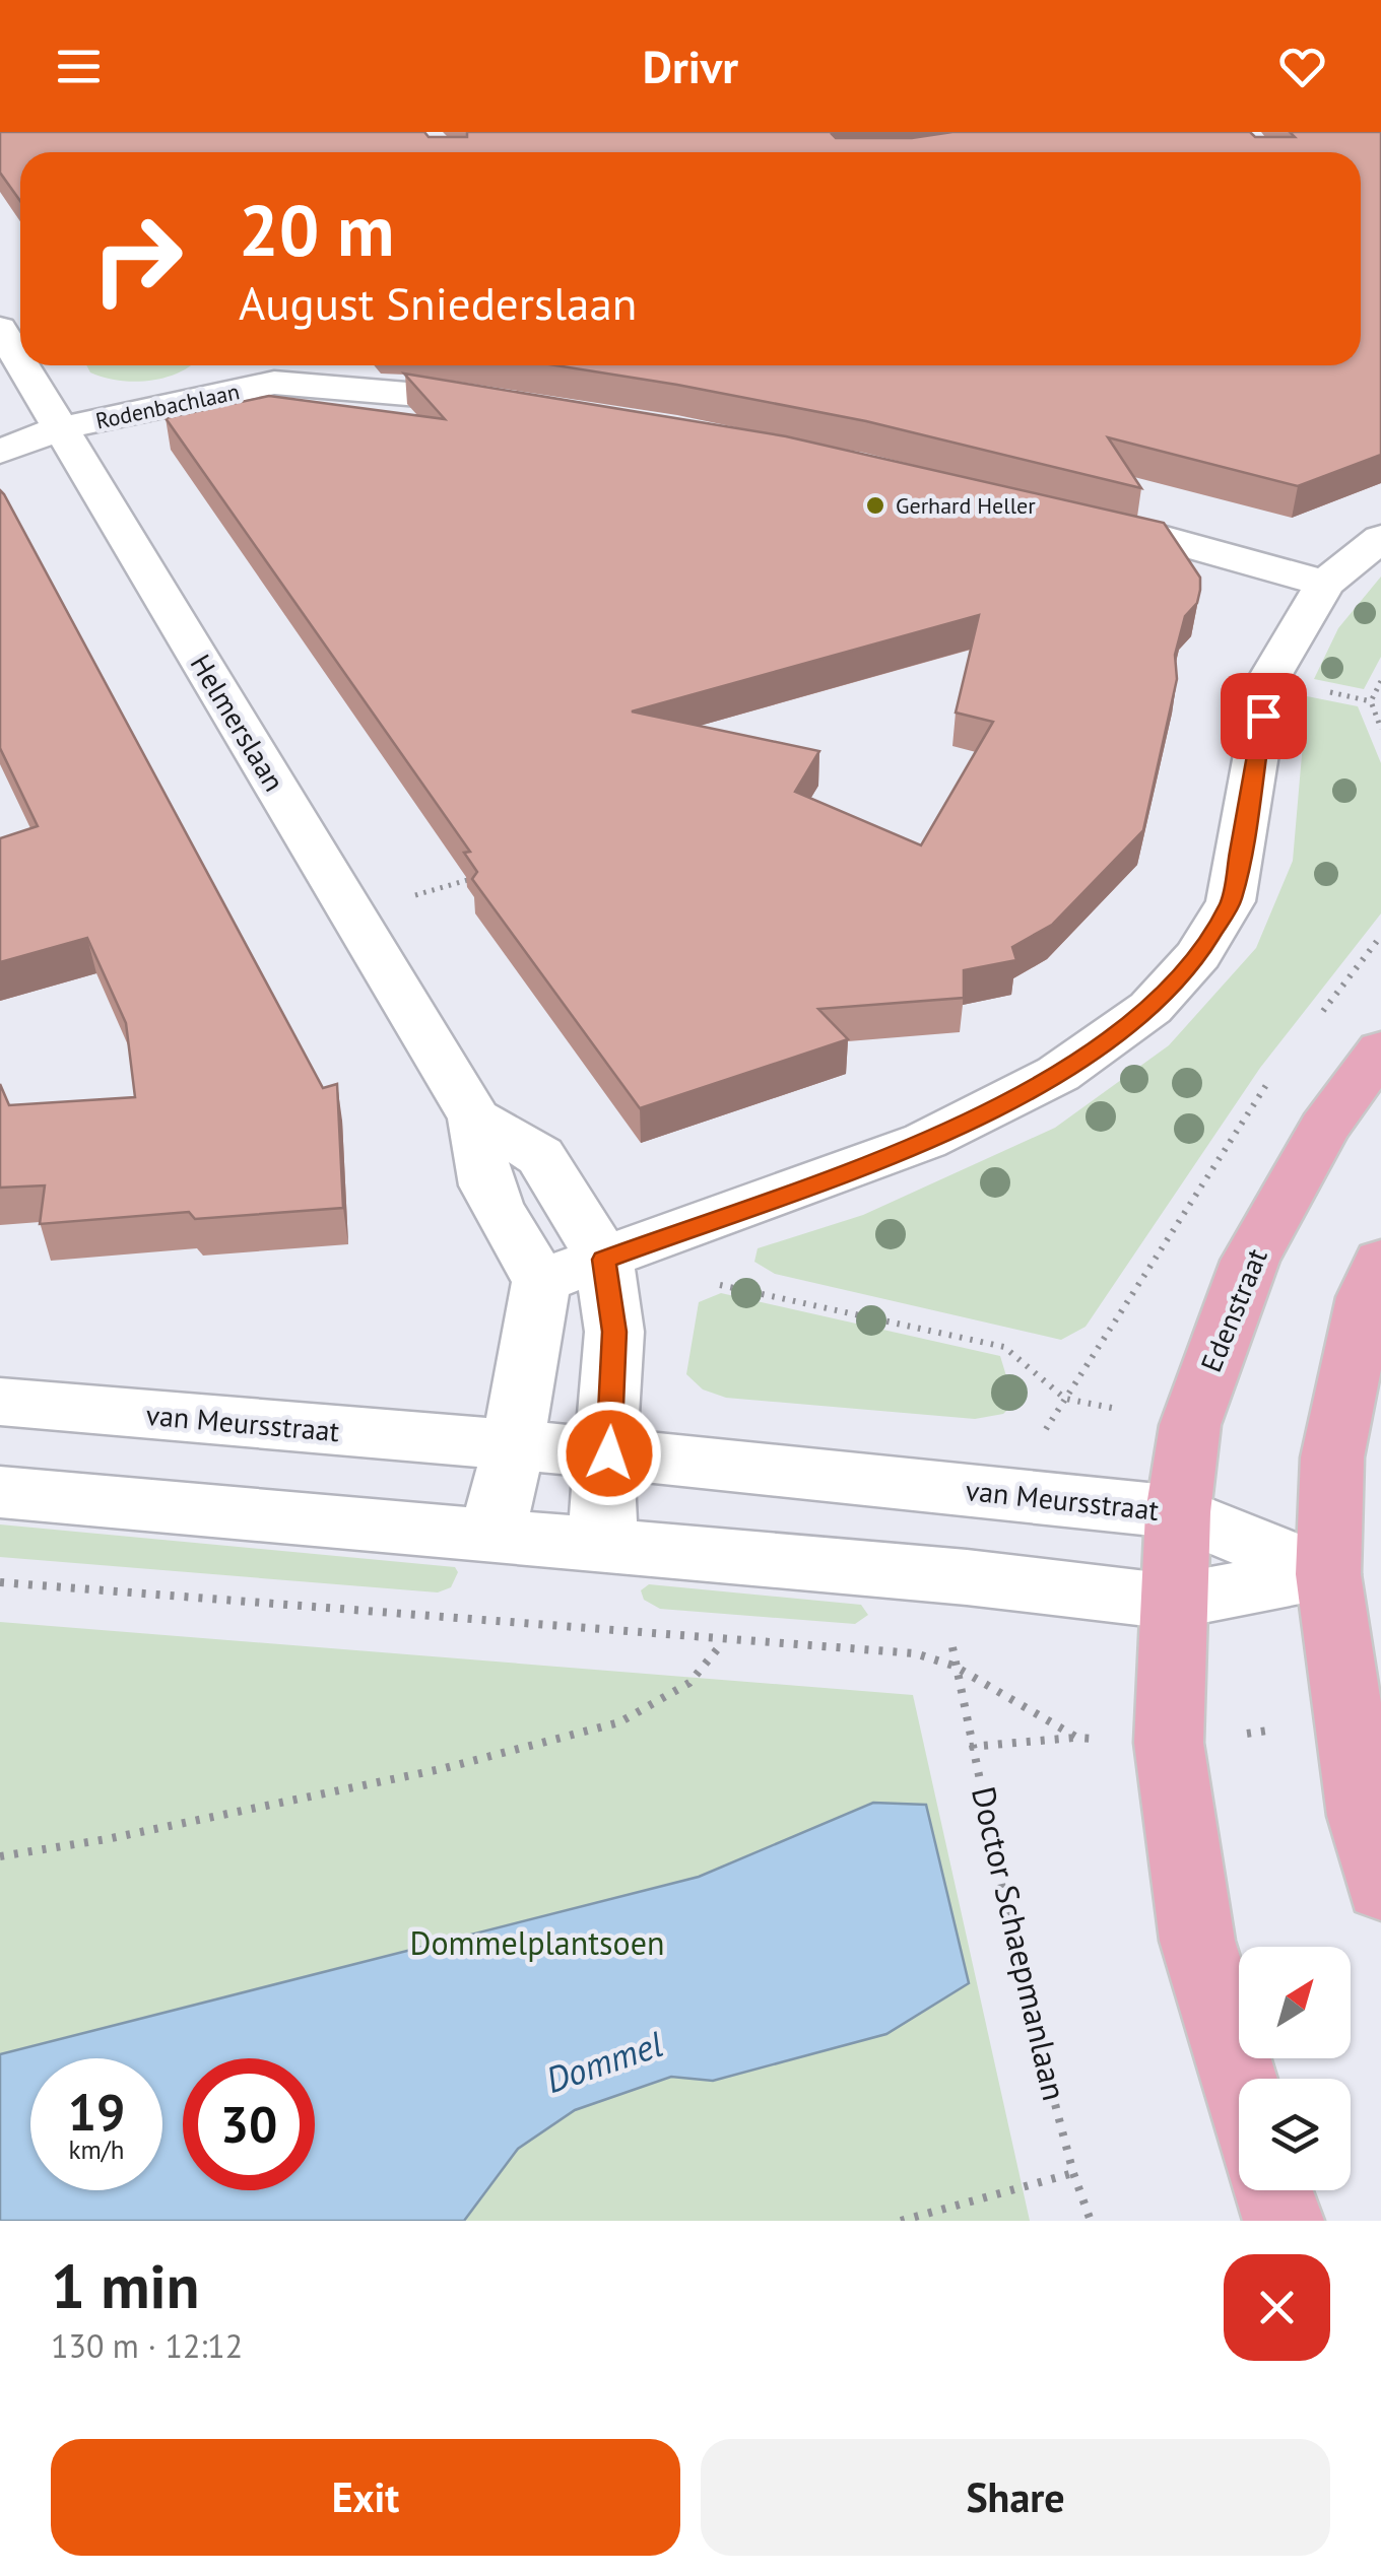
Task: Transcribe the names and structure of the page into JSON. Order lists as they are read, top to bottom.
{
  "streets": {
    "main road": ["Edenstraat"],
    "street": ["Rodenbachlaan", "Helmerslaan", "van Meursstraat"],
    "path": ["Doctor Schaepmanlaan"]
  },
  "crossings": [
    ["Rodenbachlaan", "Helmerslaan"],
    ["Helmerslaan", "van Meursstraat"],
    ["Edenstraat", "van Meursstraat"]
  ],
  "water": ["Dommel"],
  "parks": ["Dommelplantsoen"],
  "places": ["Gerhard Heller"],
  "north": "top right",
  "page": {
    "header": "Drivr",
    "turn": ["20 m", "August Sniederslaan"],
    "speed": "19 km/h",
    "limit": "30",
    "heading": ["1 min", "130 m · 12:12"],
    "buttons": ["Exit", "Share"]
  }
}
